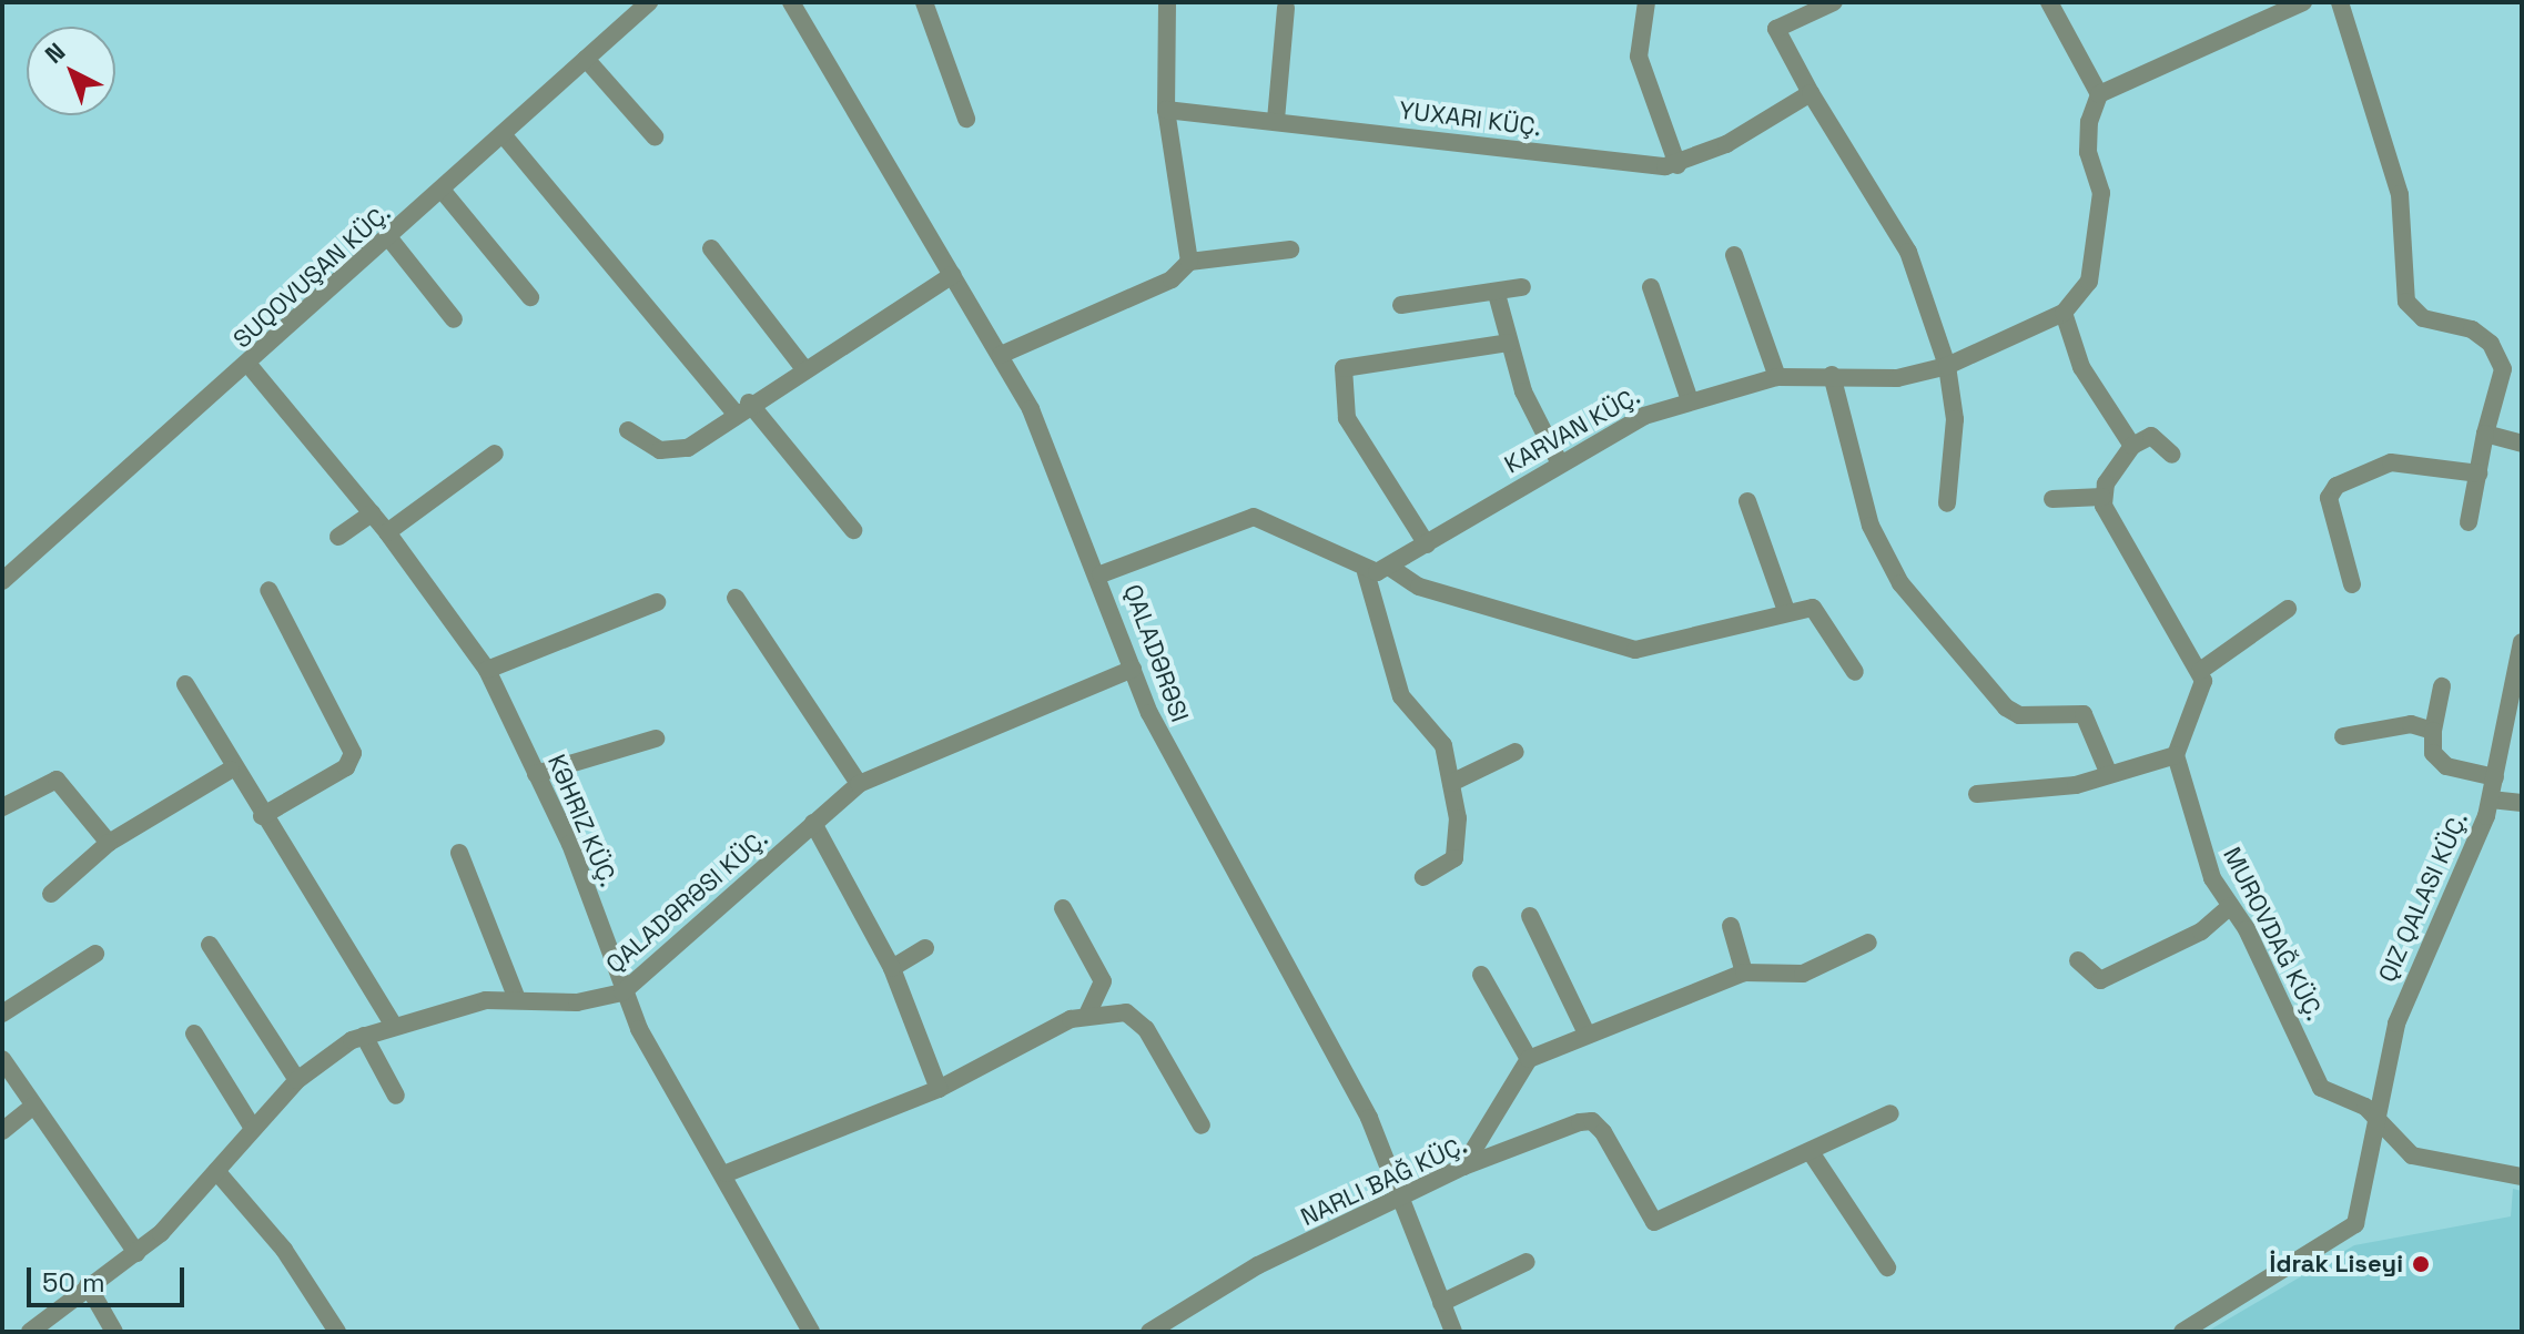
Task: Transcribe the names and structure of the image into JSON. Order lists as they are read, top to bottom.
{
  "streets": {
    "street": [
      "SUQOVUŞAN KÜÇ.",
      "KARVAN KÜÇ.",
      "QALADƏRƏSI",
      "KƏHRIZ KÜÇ.",
      "QALADƏRƏSI KÜÇ.",
      "MUROVDAĞ KÜÇ."
    ]
  },
  "crossings": [
    ["SUQOVUŞAN KÜÇ.", "KƏHRIZ KÜÇ."],
    ["QALADƏRƏSI", "QALADƏRƏSI KÜÇ."],
    ["KƏHRIZ KÜÇ.", "QALADƏRƏSI KÜÇ."]
  ],
  "places": ["İdrak Liseyi"],
  "scale_bar": "50 m",
  "north": "top left"
}
